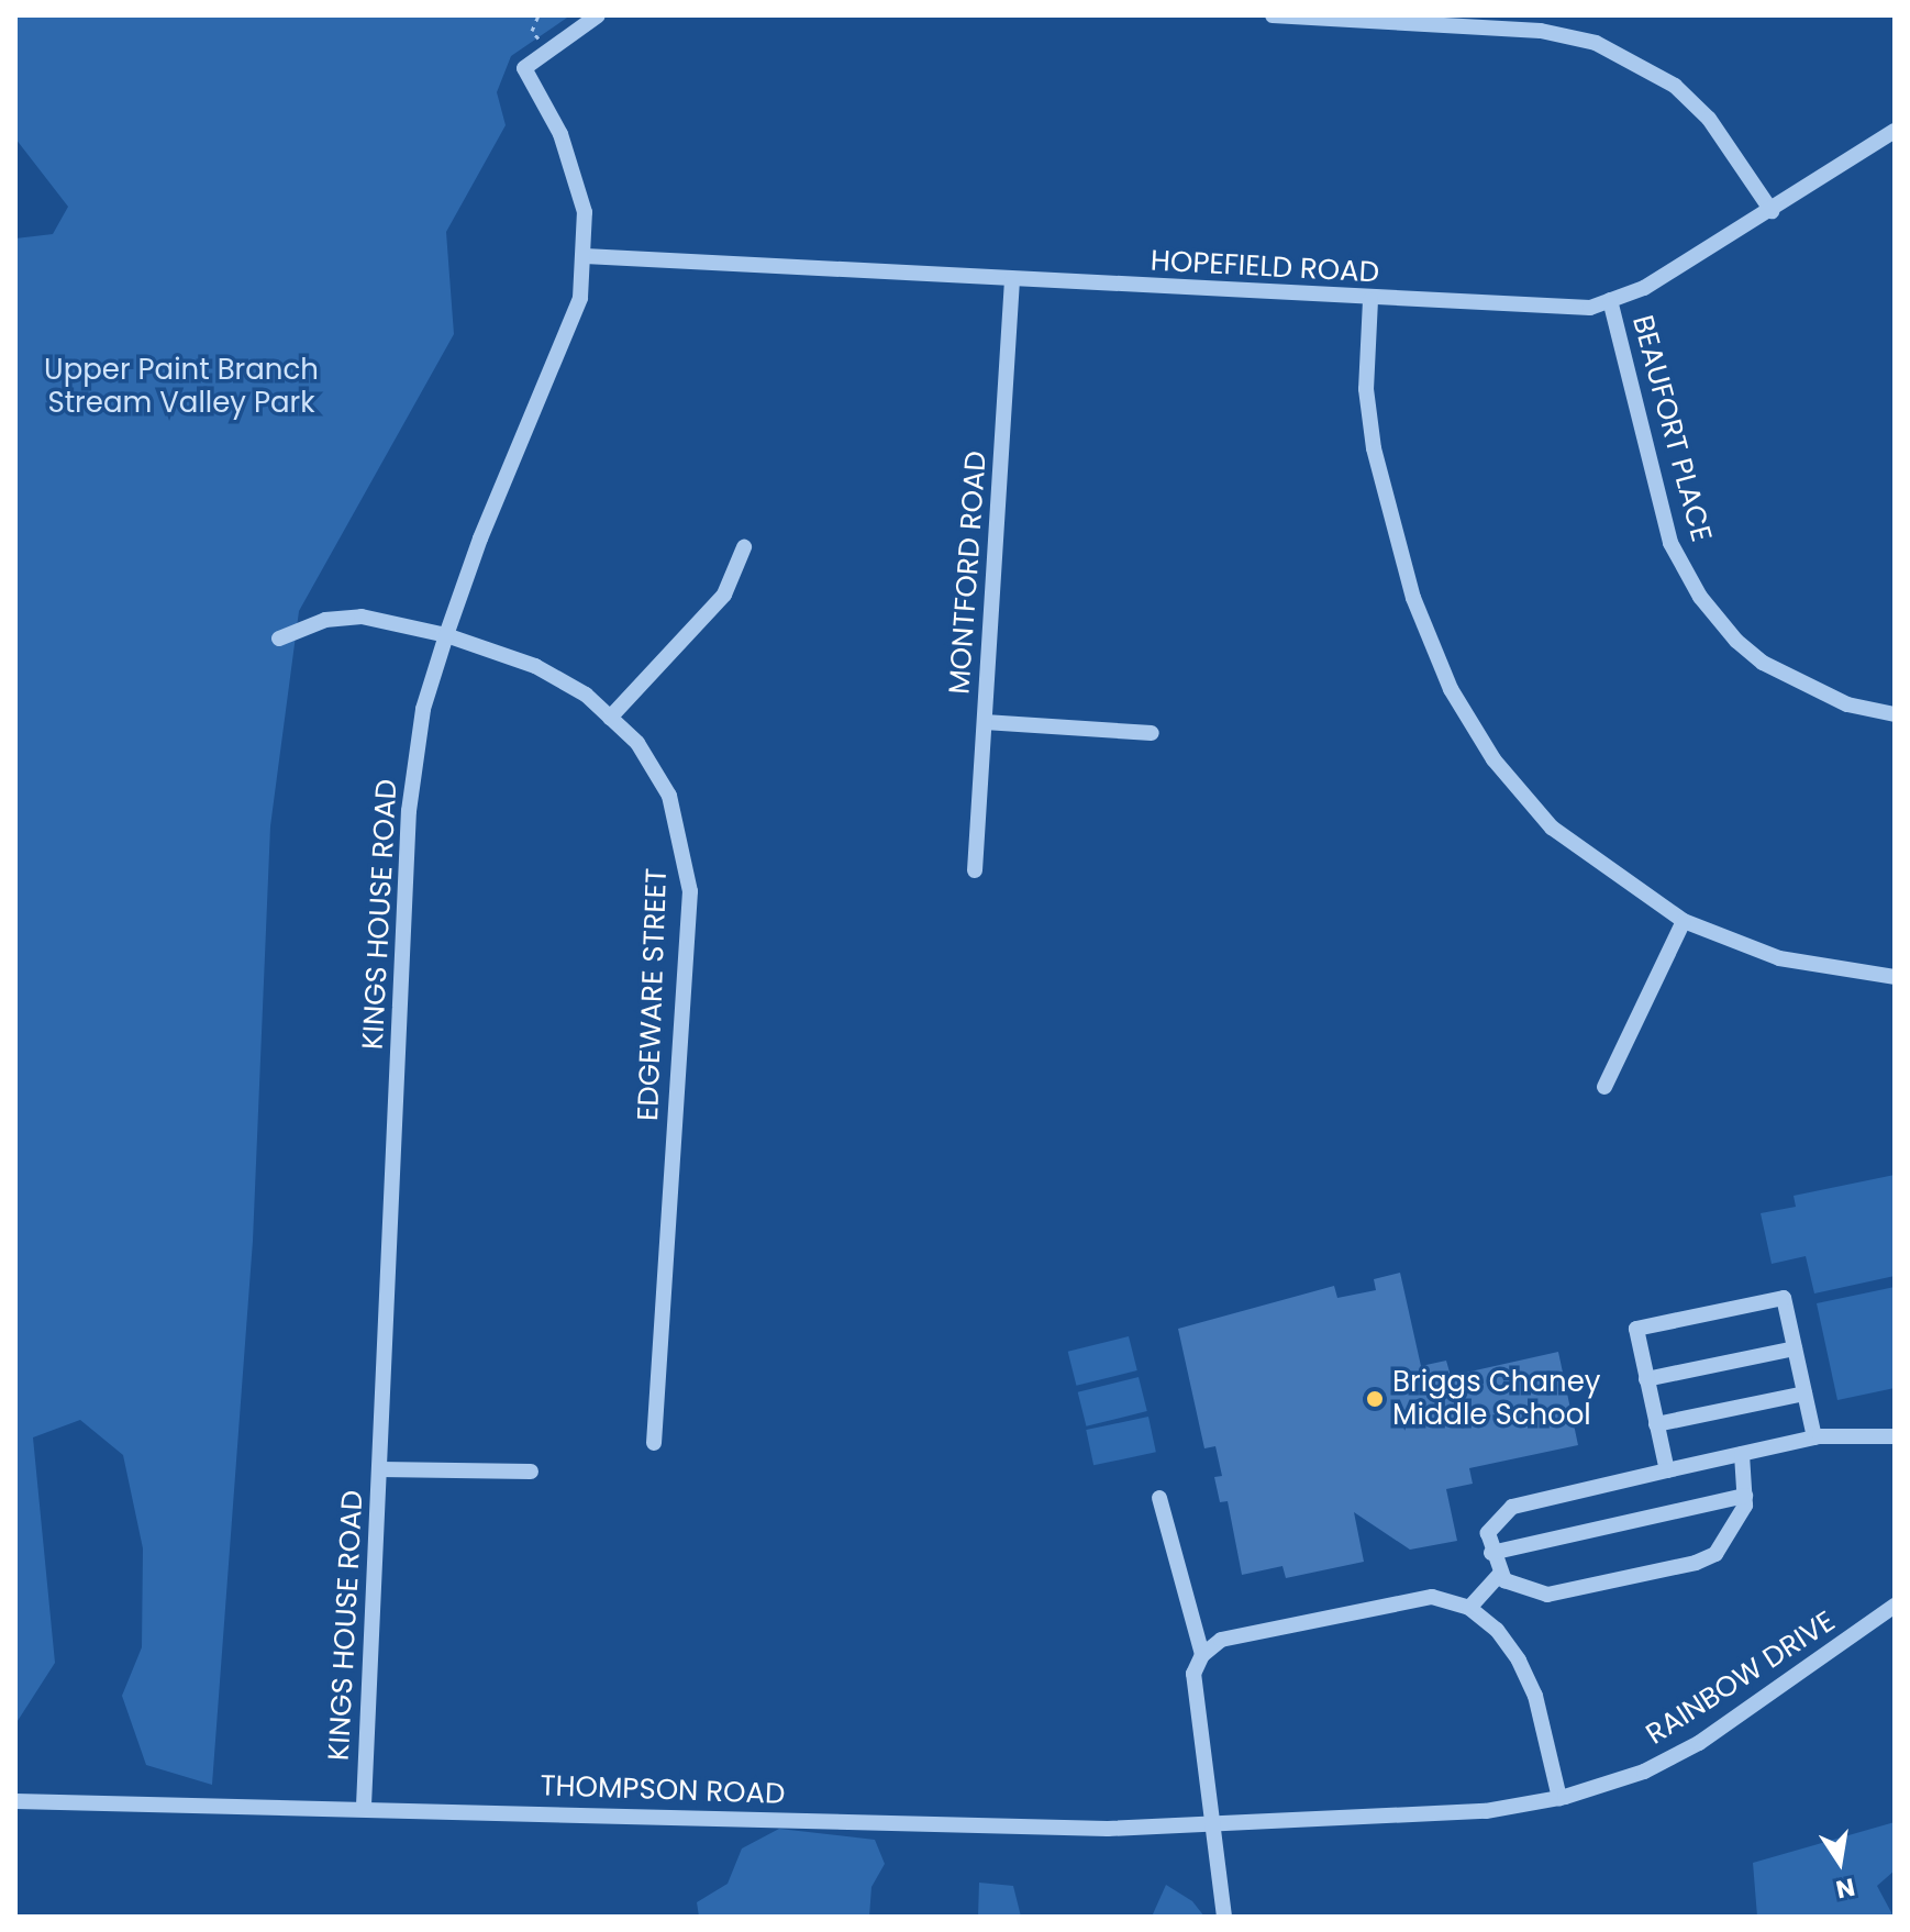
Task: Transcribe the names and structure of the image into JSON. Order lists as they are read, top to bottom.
{
  "streets": {
    "street": [
      "HOPEFIELD ROAD",
      "BEAUFORT PLACE",
      "MONTFORD ROAD",
      "KINGS HOUSE ROAD",
      "EDGEWARE STREET",
      "RAINBOW DRIVE",
      "THOMPSON ROAD"
    ]
  },
  "crossings": [
    ["HOPEFIELD ROAD", "BEAUFORT PLACE"],
    ["HOPEFIELD ROAD", "MONTFORD ROAD"],
    ["HOPEFIELD ROAD", "KINGS HOUSE ROAD"],
    ["KINGS HOUSE ROAD", "EDGEWARE STREET"],
    ["KINGS HOUSE ROAD", "THOMPSON ROAD"],
    ["RAINBOW DRIVE", "THOMPSON ROAD"]
  ],
  "parks": ["Upper Paint Branch Stream Valley Park"],
  "places": ["Briggs Chaney Middle School"],
  "north": "bottom"
}
